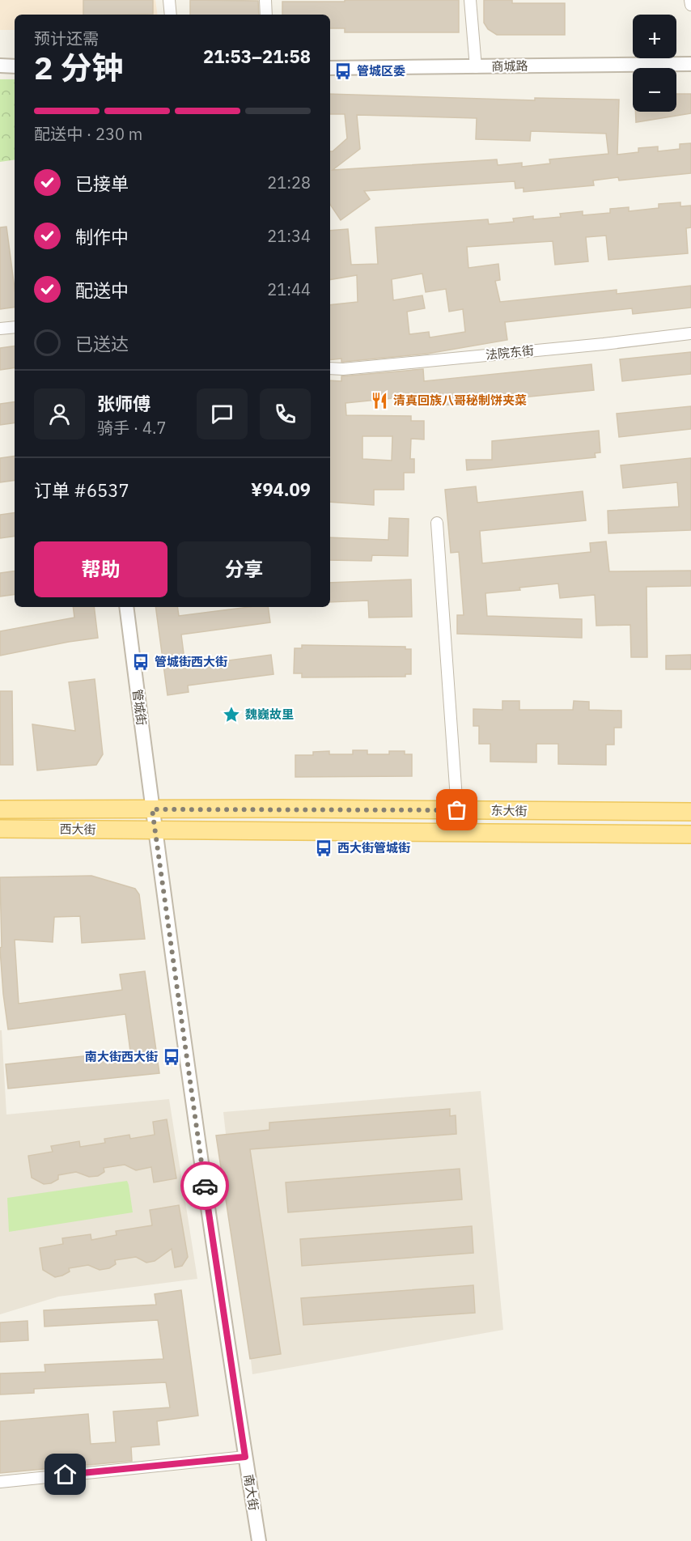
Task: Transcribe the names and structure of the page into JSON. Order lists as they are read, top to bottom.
{
  "streets": {
    "main road": ["东大街", "西大街"],
    "street": [
      "商城路",
      "法院东街",
      "管城街",
      "南大街"
    ]
  },
  "crossings": [
    ["管城街", "东大街"],
    ["管城街", "西大街"],
    ["管城街", "南大街"],
    ["东大街", "西大街"],
    ["东大街", "南大街"],
    ["西大街", "南大街"]
  ],
  "places": {
    "bus stop": [
      "管城区委",
      "管城街西大街",
      "西大街管城街",
      "南大街西大街"
    ],
    "restaurant": ["清真回族八哥秘制饼夹菜"],
    "place": ["魏巍故里"]
  },
  "page": {
    "map_buttons": ["+", "−"],
    "heading": ["2 分钟", "预计还需", "21:53–21:58"],
    "panel": [
      "张师傅",
      "骑手 · 4.7",
      "订单 #6537",
      "¥94.09"
    ],
    "bar": "配送中 · 230 m",
    "list": [
      ["已接单", "21:28"],
      ["制作中", "21:34"],
      ["配送中", "21:44"],
      "已送达"
    ],
    "buttons": ["帮助", "分享"]
  }
}
